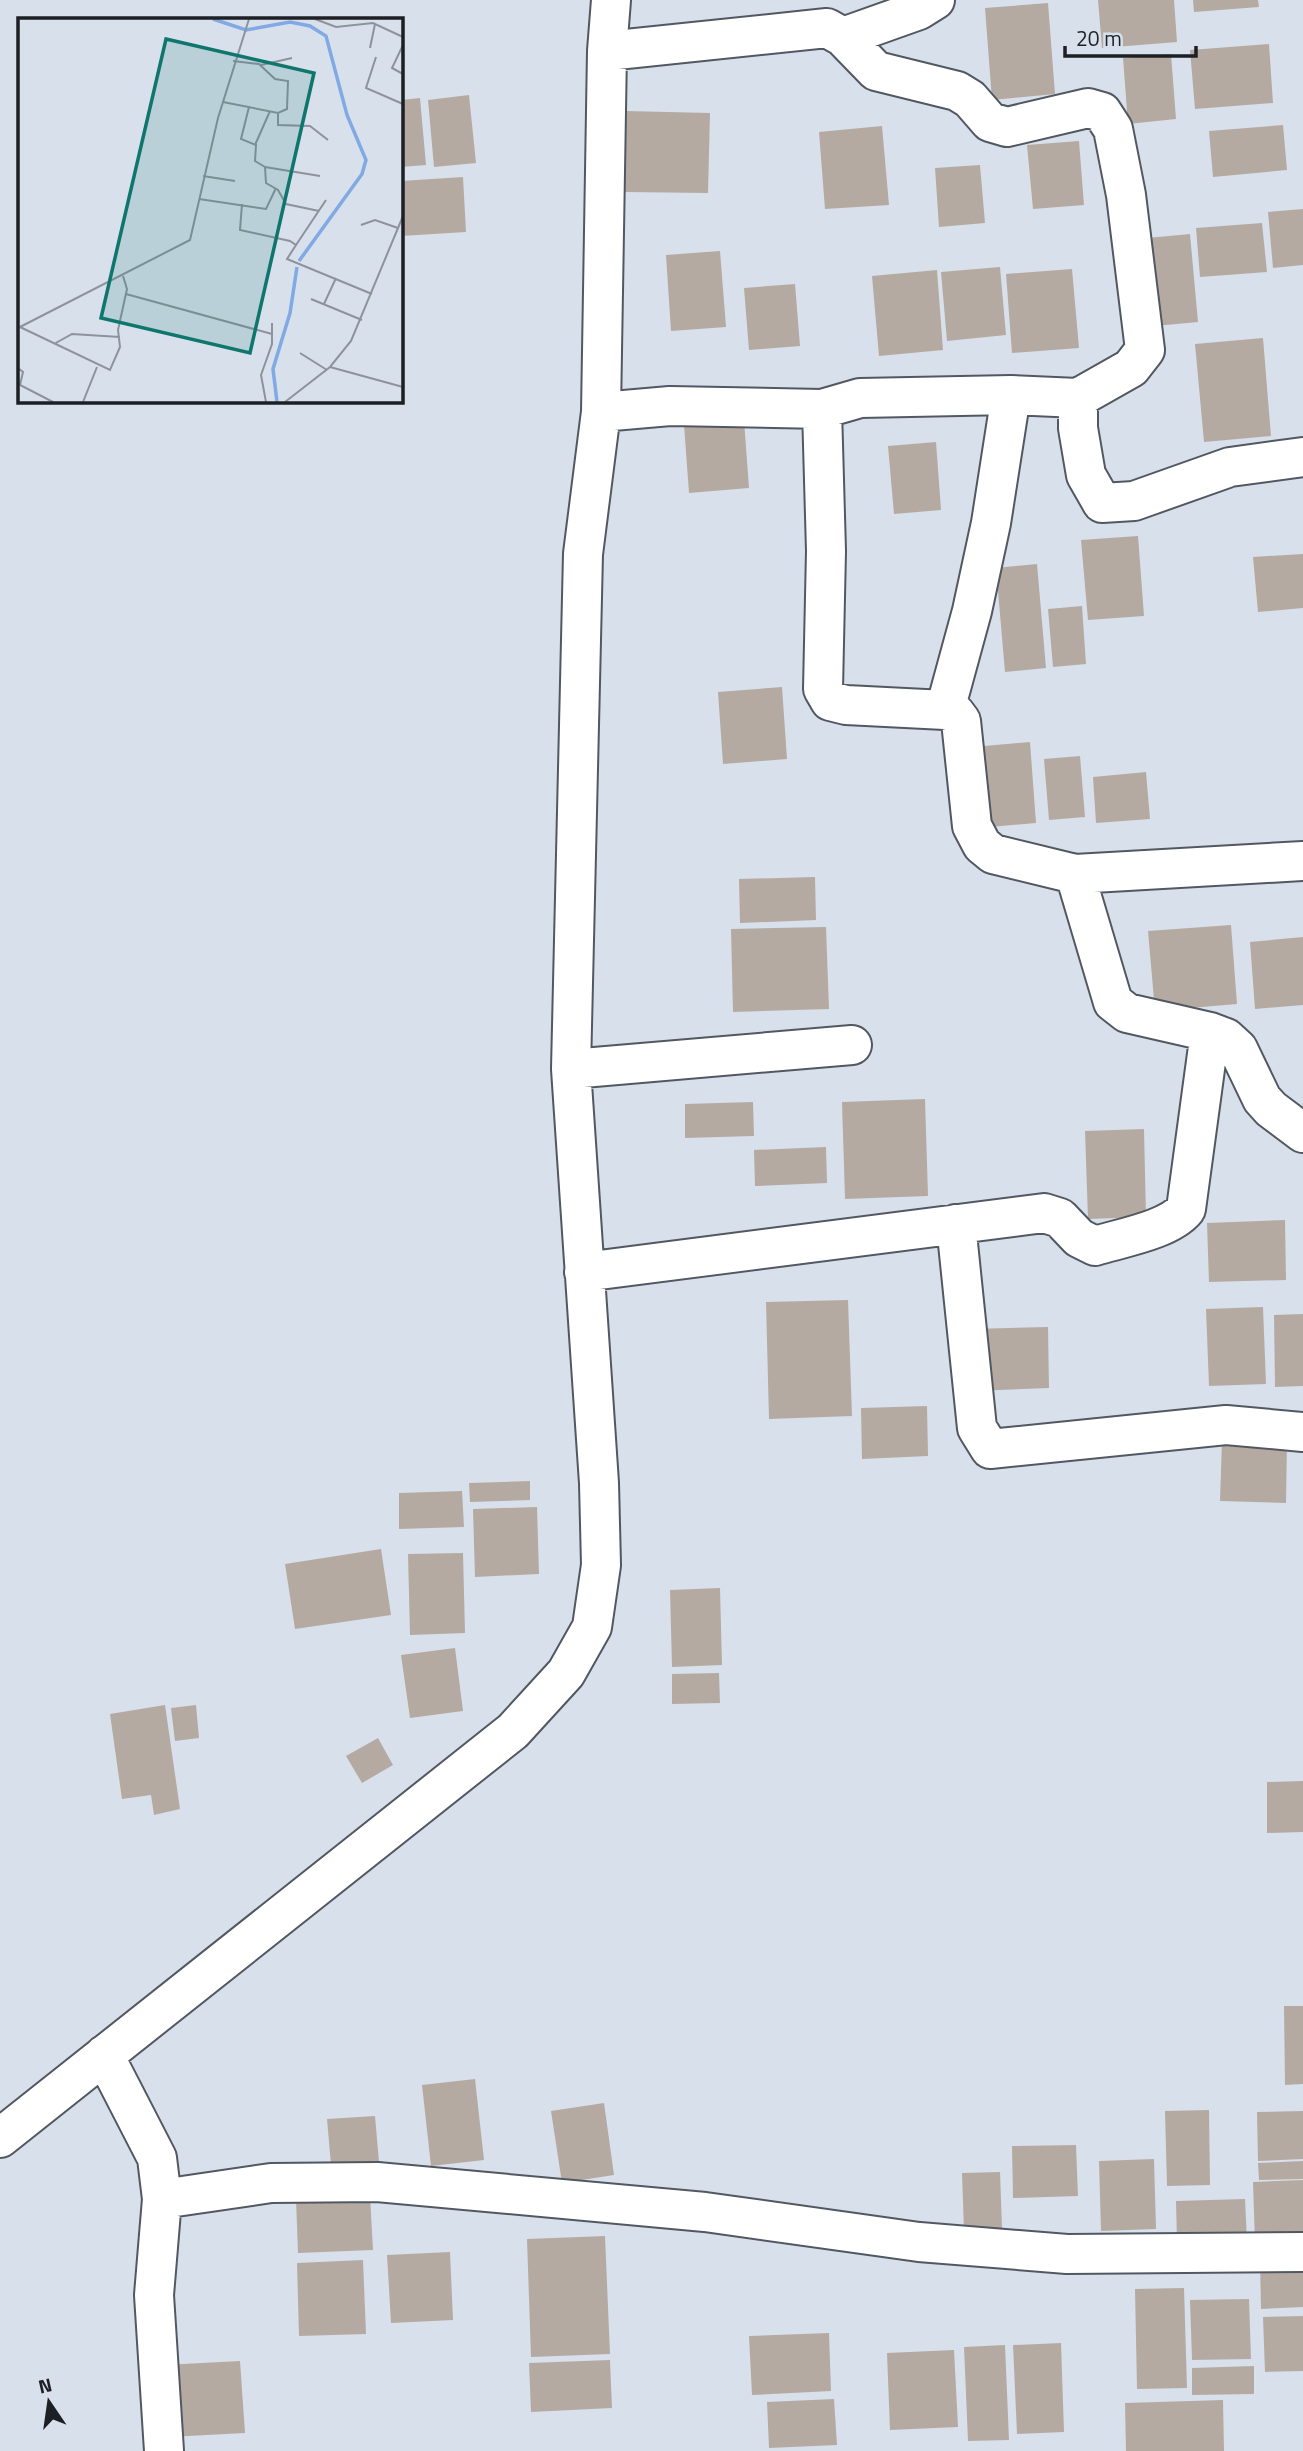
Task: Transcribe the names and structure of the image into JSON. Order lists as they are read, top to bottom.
{
  "scale_bar": "20 m",
  "north": "top"
}
